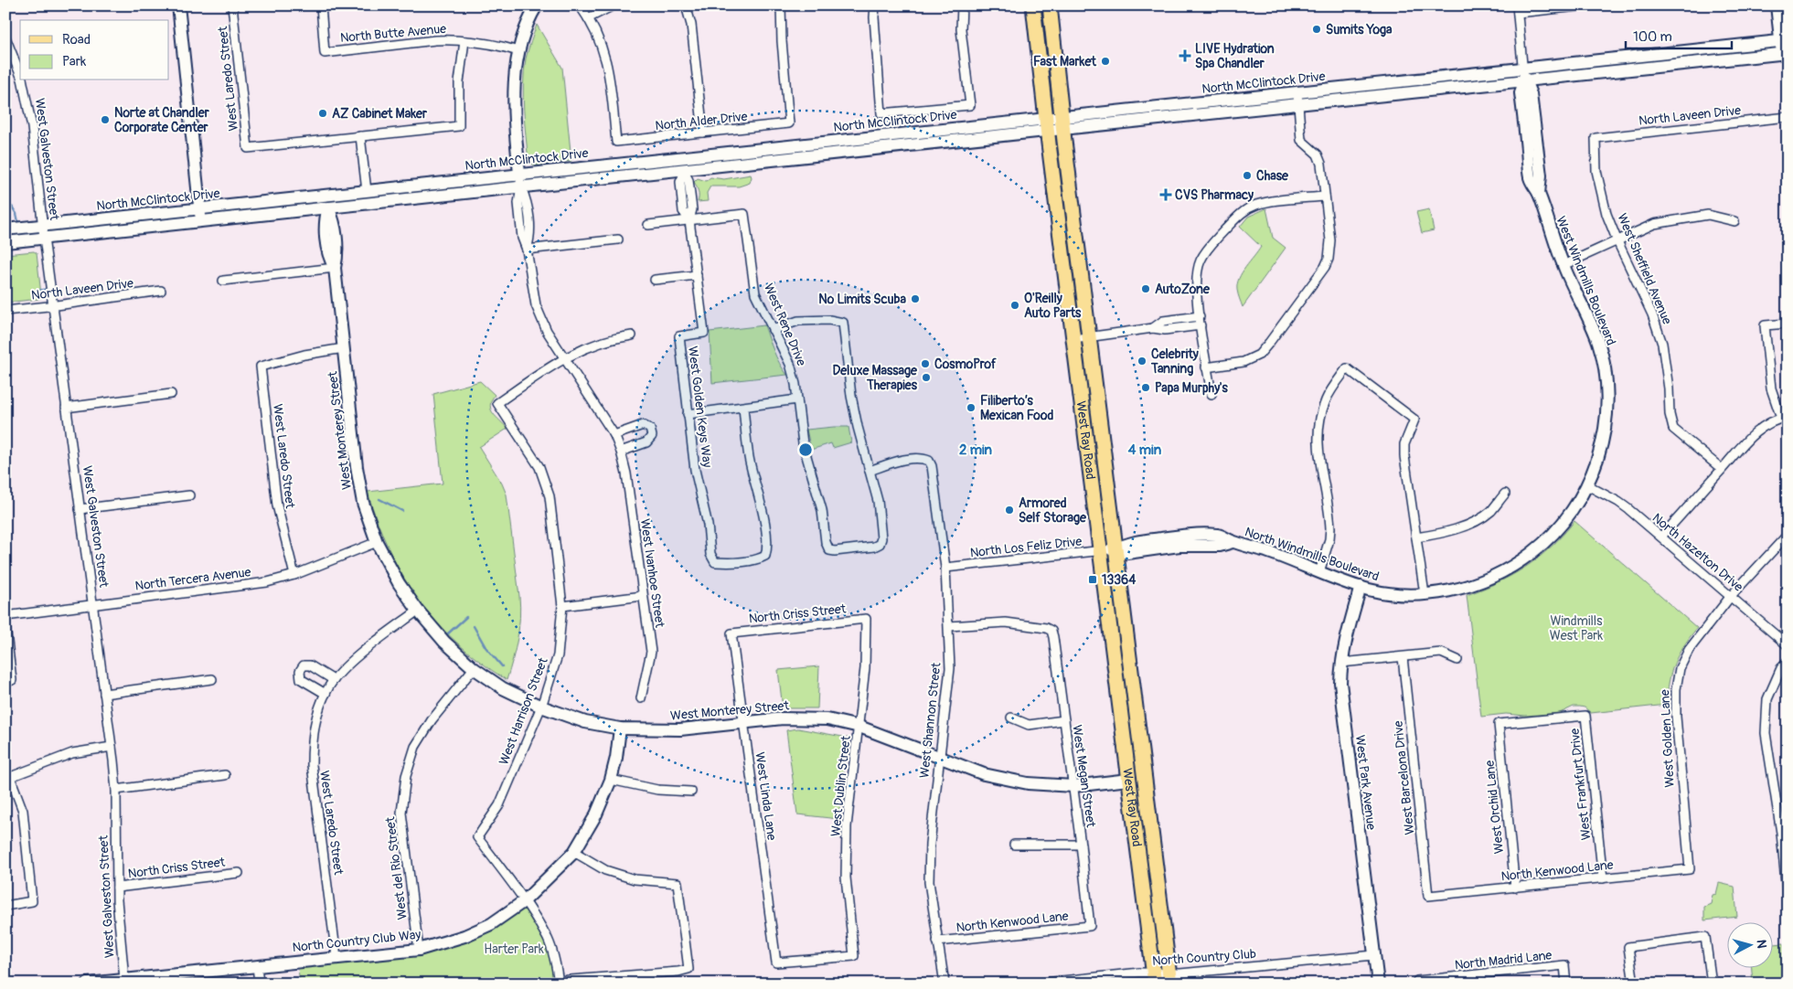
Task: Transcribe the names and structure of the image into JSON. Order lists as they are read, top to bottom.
{
  "streets": {
    "main road": ["West Ray Road"],
    "street": [
      "North Butte Avenue",
      "West Laredo Street",
      "North McClintock Drive",
      "North Laveen Drive",
      "North Alder Drive",
      "West Galveston Street",
      "West Sheffield Avenue",
      "West Windmills Boulevard",
      "West Rene Drive",
      "West Golden Keys Way",
      "West Monterey Street",
      "North Los Feliz Drive",
      "North Hazelton Drive",
      "North Windmills Boulevard",
      "West Ivanhoe Street",
      "North Tercera Avenue",
      "North Criss Street",
      "West Harrison Street",
      "West Shannon Street",
      "West Golden Lane",
      "West Megan Street",
      "West Barcelona Drive",
      "West Park Avenue",
      "West Frankfurt Drive",
      "West Dublin Street",
      "West Linda Lane",
      "West Orchid Lane",
      "West del Rio Street",
      "North Kenwood Lane",
      "North Country Club Way",
      "North Country Club",
      "North Madrid Lane"
    ]
  },
  "crossings": [
    ["West Laredo Street", "West Monterey Street"],
    ["West Laredo Street", "North Tercera Avenue"],
    ["West Laredo Street", "North Country Club Way"],
    ["North McClintock Drive", "West Galveston Street"],
    ["North McClintock Drive", "West Windmills Boulevard"],
    ["North McClintock Drive", "West Golden Keys Way"],
    ["North McClintock Drive", "West Monterey Street"],
    ["North McClintock Drive", "West Ray Road"],
    ["North McClintock Drive", "West Ivanhoe Street"],
    ["North Laveen Drive", "West Galveston Street"],
    ["North Laveen Drive", "West Sheffield Avenue"],
    ["West Galveston Street", "North Tercera Avenue"],
    ["West Galveston Street", "North Criss Street"],
    ["West Galveston Street", "North Country Club Way"],
    ["West Windmills Boulevard", "North Hazelton Drive"],
    ["West Windmills Boulevard", "North Windmills Boulevard"],
    ["West Rene Drive", "West Golden Keys Way"],
    ["West Rene Drive", "West Shannon Street"],
    ["West Monterey Street", "West Ray Road"],
    ["West Monterey Street", "North Tercera Avenue"],
    ["West Monterey Street", "West Harrison Street"],
    ["West Monterey Street", "West Shannon Street"],
    ["West Monterey Street", "West Megan Street"],
    ["West Monterey Street", "West Dublin Street"],
    ["West Monterey Street", "West Linda Lane"],
    ["West Monterey Street", "West del Rio Street"],
    ["West Monterey Street", "North Country Club Way"],
    ["West Ray Road", "North Los Feliz Drive"],
    ["West Ray Road", "North Windmills Boulevard"],
    ["West Ray Road", "North Country Club"],
    ["North Los Feliz Drive", "North Windmills Boulevard"],
    ["North Los Feliz Drive", "West Shannon Street"],
    ["North Hazelton Drive", "North Windmills Boulevard"],
    ["North Hazelton Drive", "West Golden Lane"],
    ["North Windmills Boulevard", "West Park Avenue"],
    ["West Ivanhoe Street", "West Harrison Street"],
    ["North Criss Street", "West Dublin Street"],
    ["North Criss Street", "West Linda Lane"],
    ["West Harrison Street", "North Country Club Way"],
    ["West Shannon Street", "West Megan Street"],
    ["West Shannon Street", "North Kenwood Lane"],
    ["West Golden Lane", "North Kenwood Lane"],
    ["West Megan Street", "North Kenwood Lane"],
    ["West Barcelona Drive", "North Kenwood Lane"],
    ["West Park Avenue", "North Country Club"],
    ["West Frankfurt Drive", "West Orchid Lane"],
    ["West Frankfurt Drive", "North Kenwood Lane"],
    ["West Dublin Street", "West Linda Lane"],
    ["West Orchid Lane", "North Kenwood Lane"],
    ["West del Rio Street", "North Country Club Way"]
  ],
  "parks": ["Windmills West Park", "Harter Park"],
  "places": {
    "other": [
      "Sumits Yoga",
      "Fast Market",
      "AZ Cabinet Maker",
      "Norte at Chandler Corporate Center",
      "Chase",
      "AutoZone",
      "No Limits Scuba",
      "O'Reilly Auto Parts",
      "Celebrity Tanning",
      "CosmoProf",
      "Deluxe Massage Therapies",
      "Papa Murphy's",
      "Filiberto’s Mexican Food",
      "Armored Self Storage"
    ],
    "health": ["LIVE Hydration Spa Chandler", "CVS Pharmacy"],
    "transit": ["13364"]
  },
  "legend": ["Road", "Park"],
  "scale_bar": "100 m",
  "north": "right",
  "rings": ["2 min", "4 min"]
}
